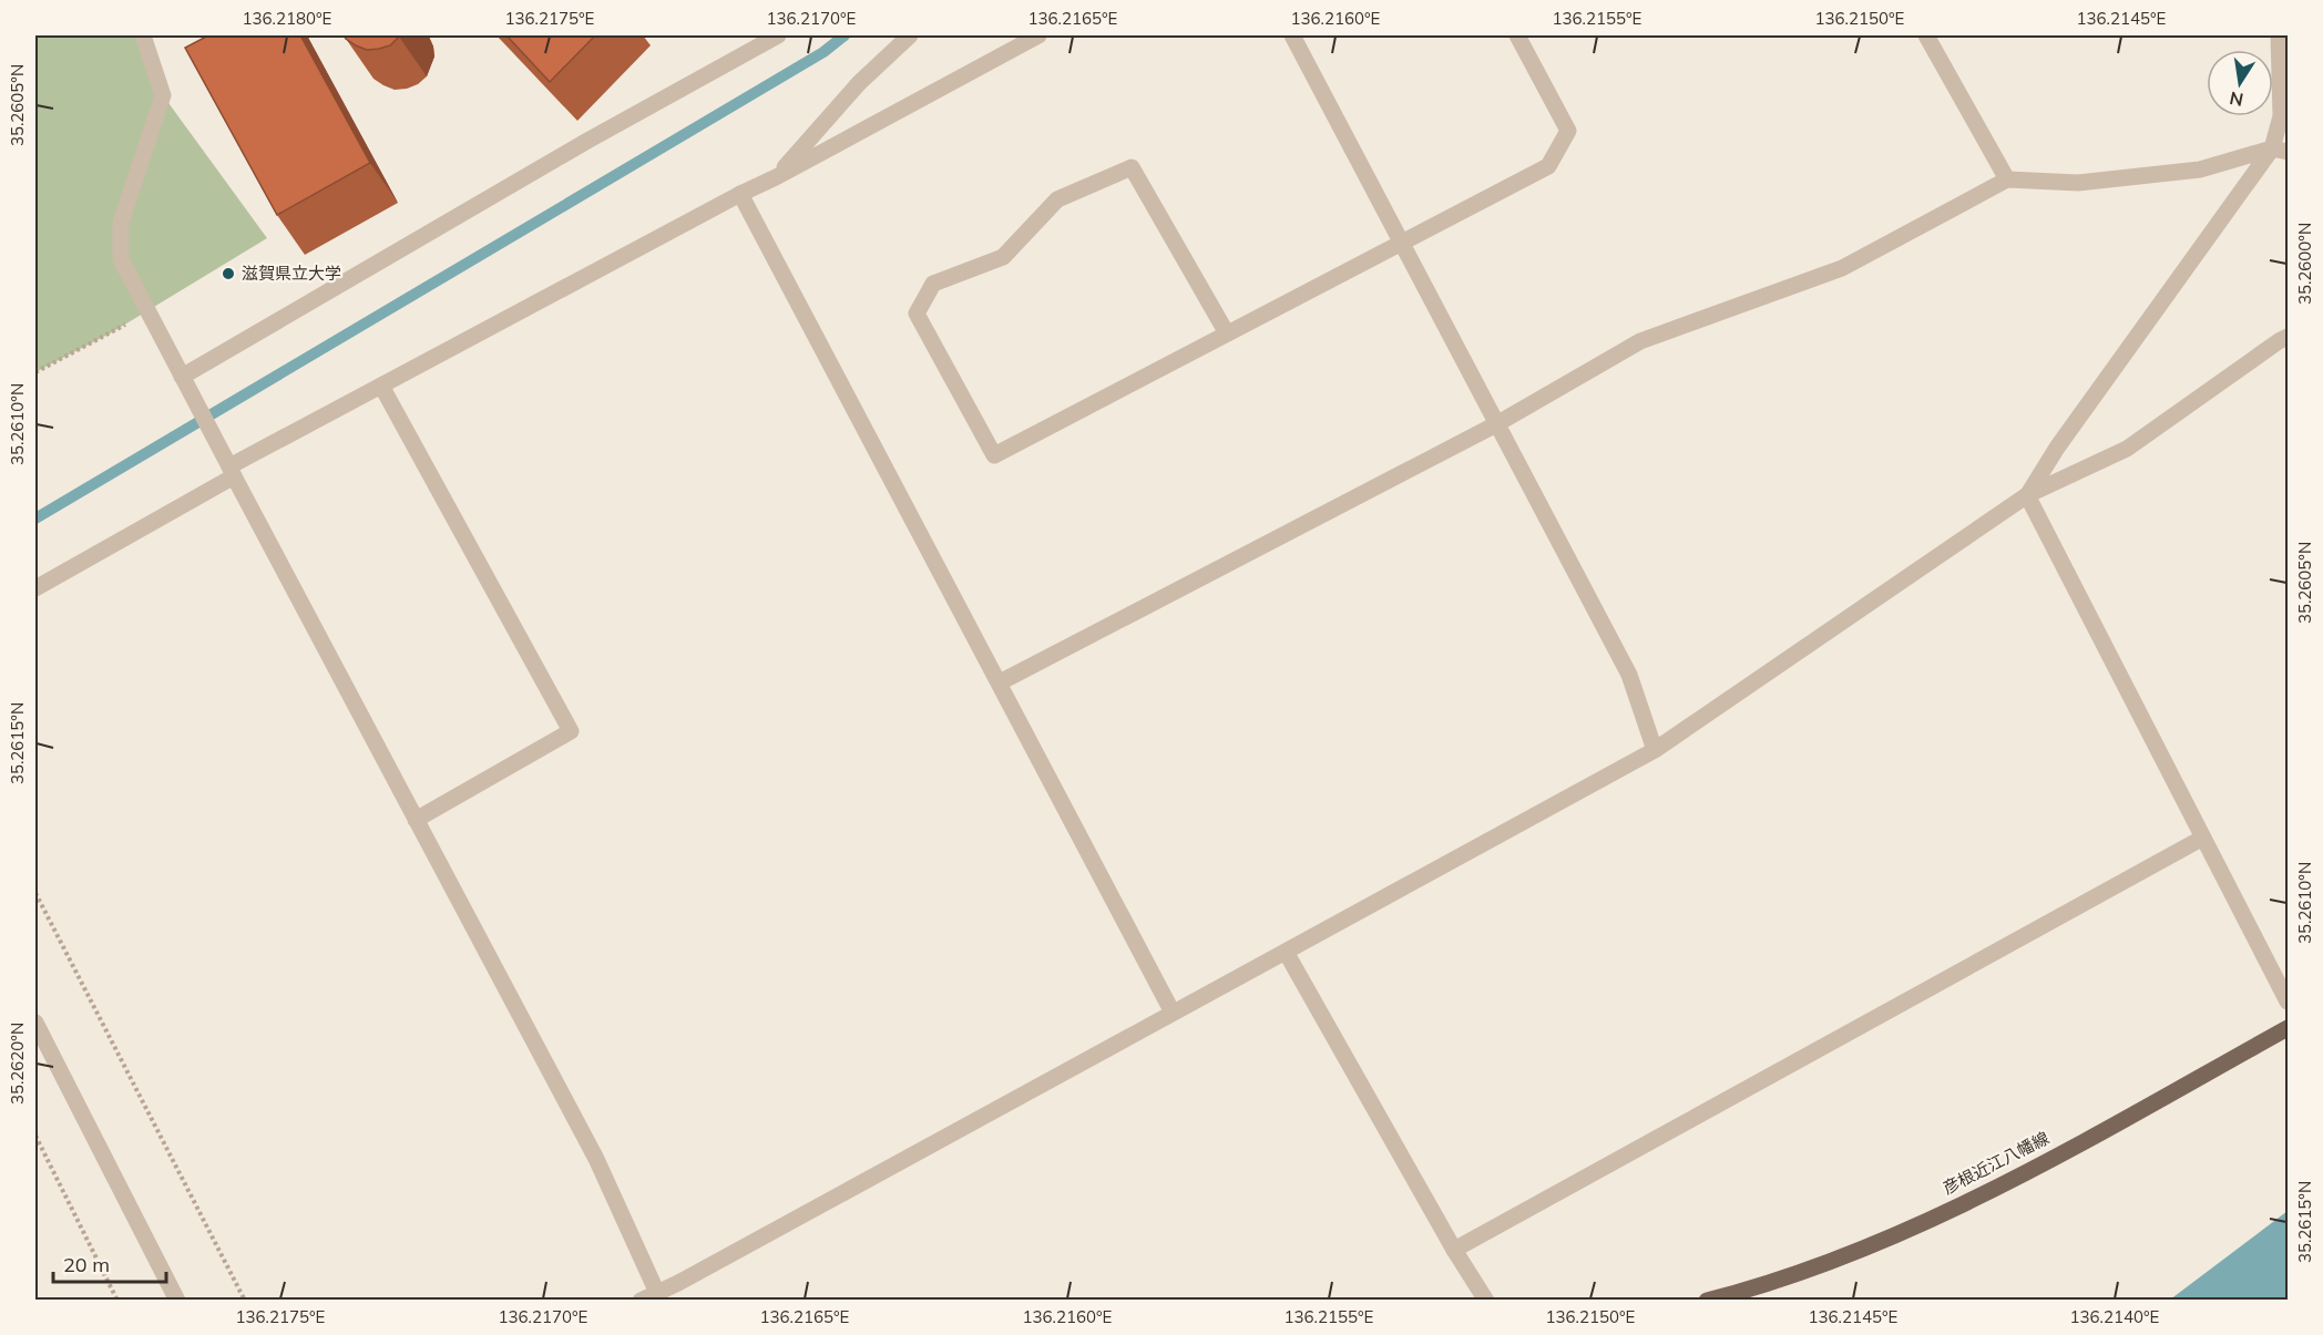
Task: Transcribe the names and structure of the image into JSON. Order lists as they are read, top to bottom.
{
  "streets": {
    "main road": ["彦根近江八幡線"]
  },
  "places": ["滋賀県立大学"],
  "scale_bar": "20 m",
  "north": "bottom",
  "coordinates": [
    "136.2180°E",
    "136.2175°E",
    "136.2170°E",
    "136.2165°E",
    "136.2160°E",
    "136.2155°E",
    "136.2150°E",
    "136.2145°E",
    "35.2605°N",
    "35.2600°N",
    "35.2610°N",
    "35.2615°N",
    "35.2620°N",
    "136.2140°E"
  ]
}
